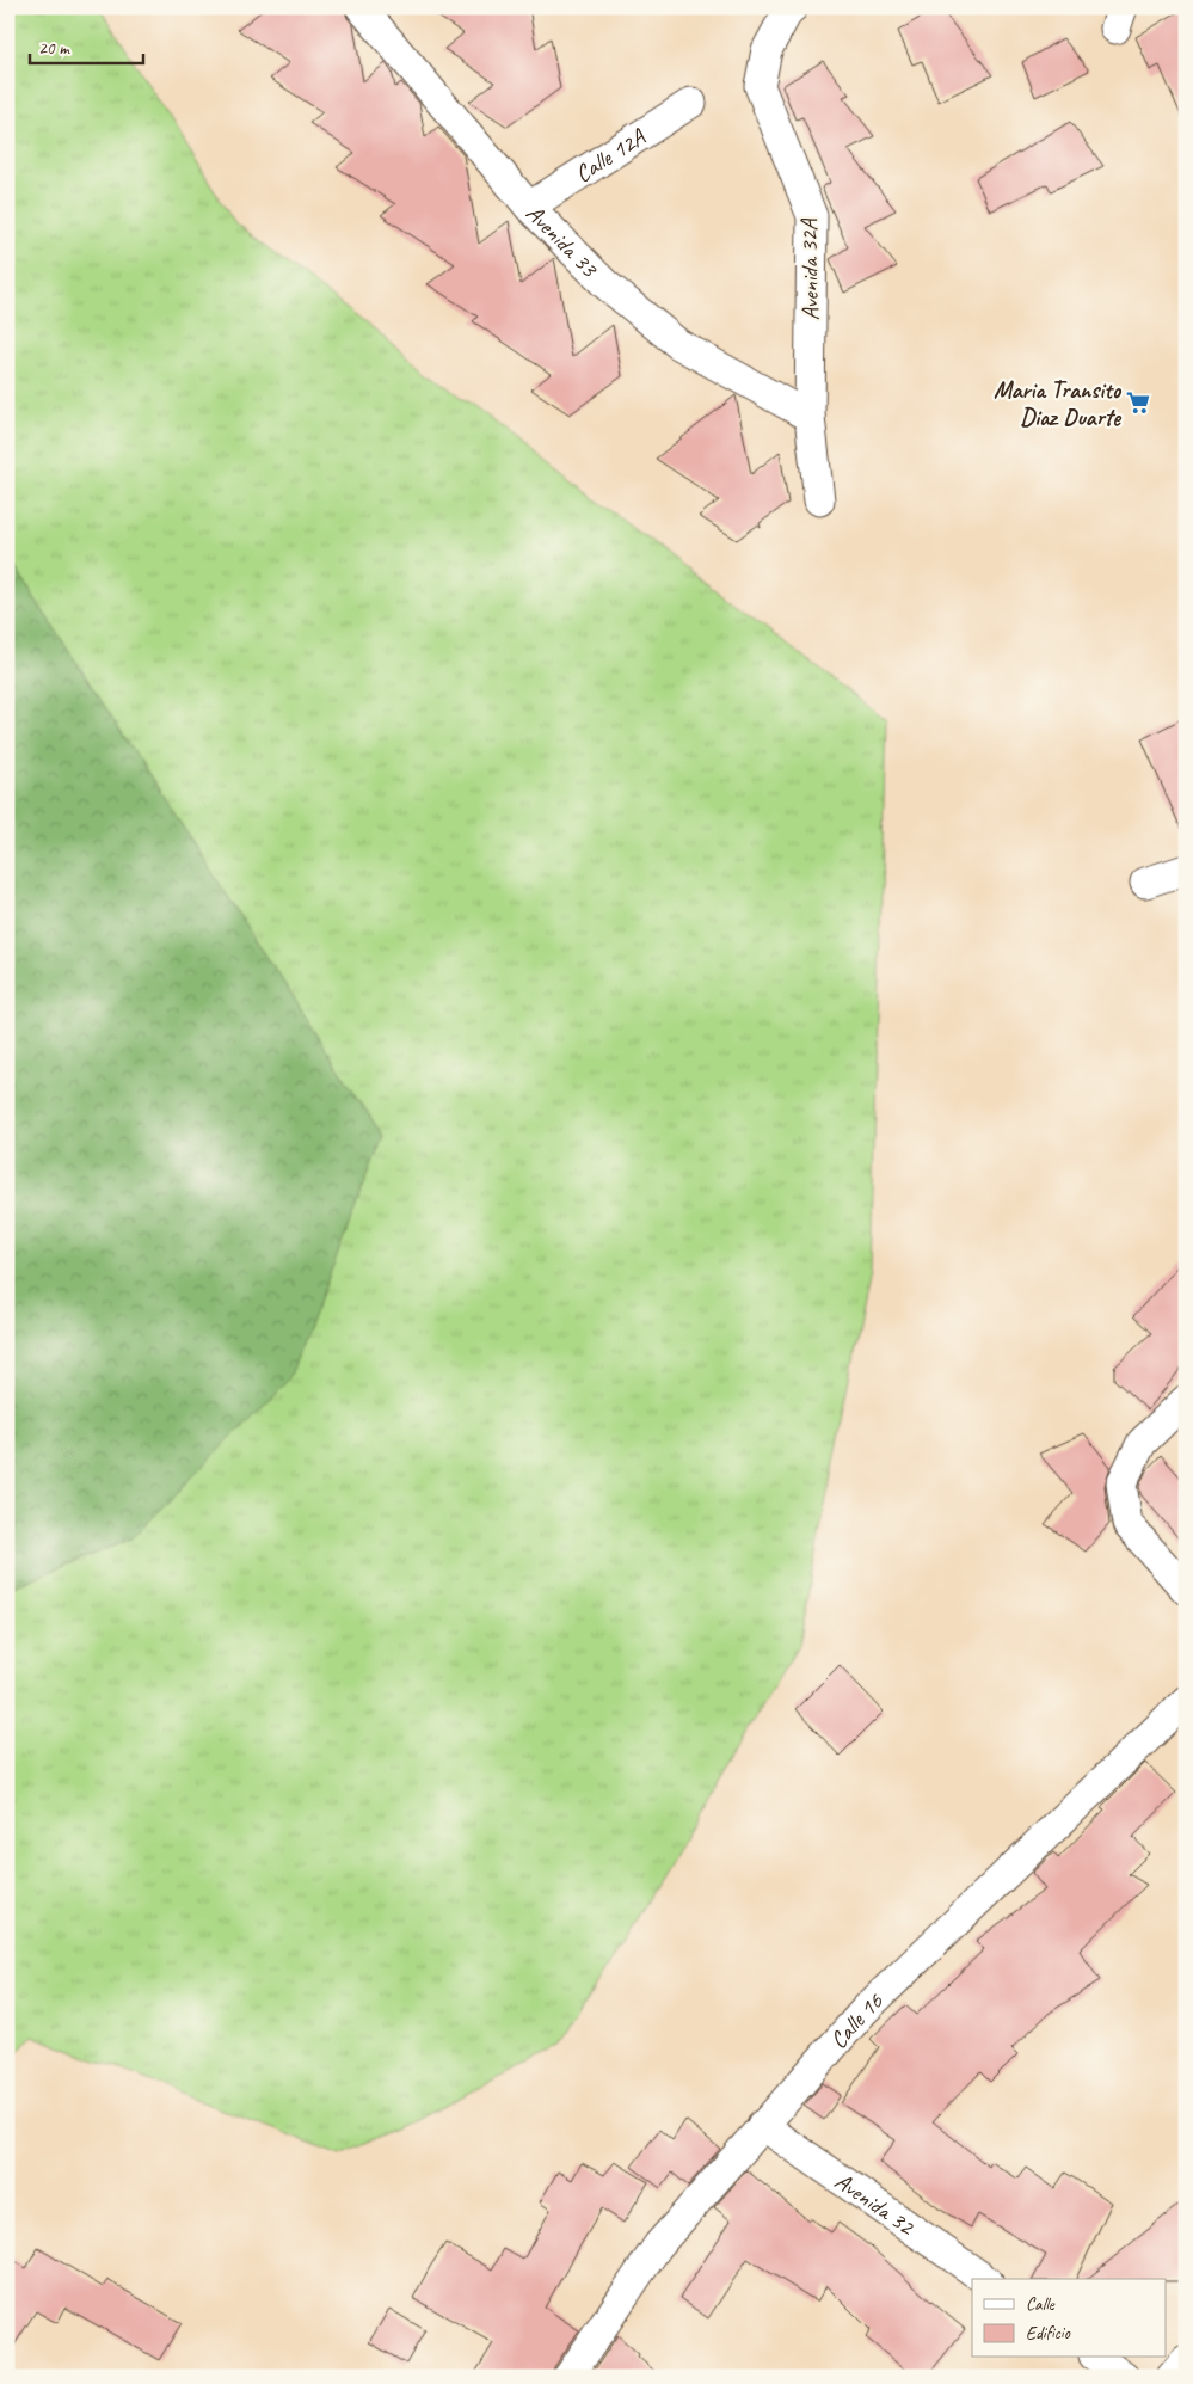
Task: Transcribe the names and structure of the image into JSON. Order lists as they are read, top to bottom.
{
  "streets": {
    "street": [
      "Calle 12A",
      "Avenida 33",
      "Avenida 32A",
      "Calle 16",
      "Avenida 32"
    ]
  },
  "crossings": [
    ["Calle 12A", "Avenida 33"],
    ["Avenida 33", "Avenida 32A"],
    ["Calle 16", "Avenida 32"]
  ],
  "places": {
    "supermarket": ["Maria Transito Diaz Duarte"]
  },
  "legend": ["Calle", "Edificio"],
  "scale_bar": "20 m"
}
